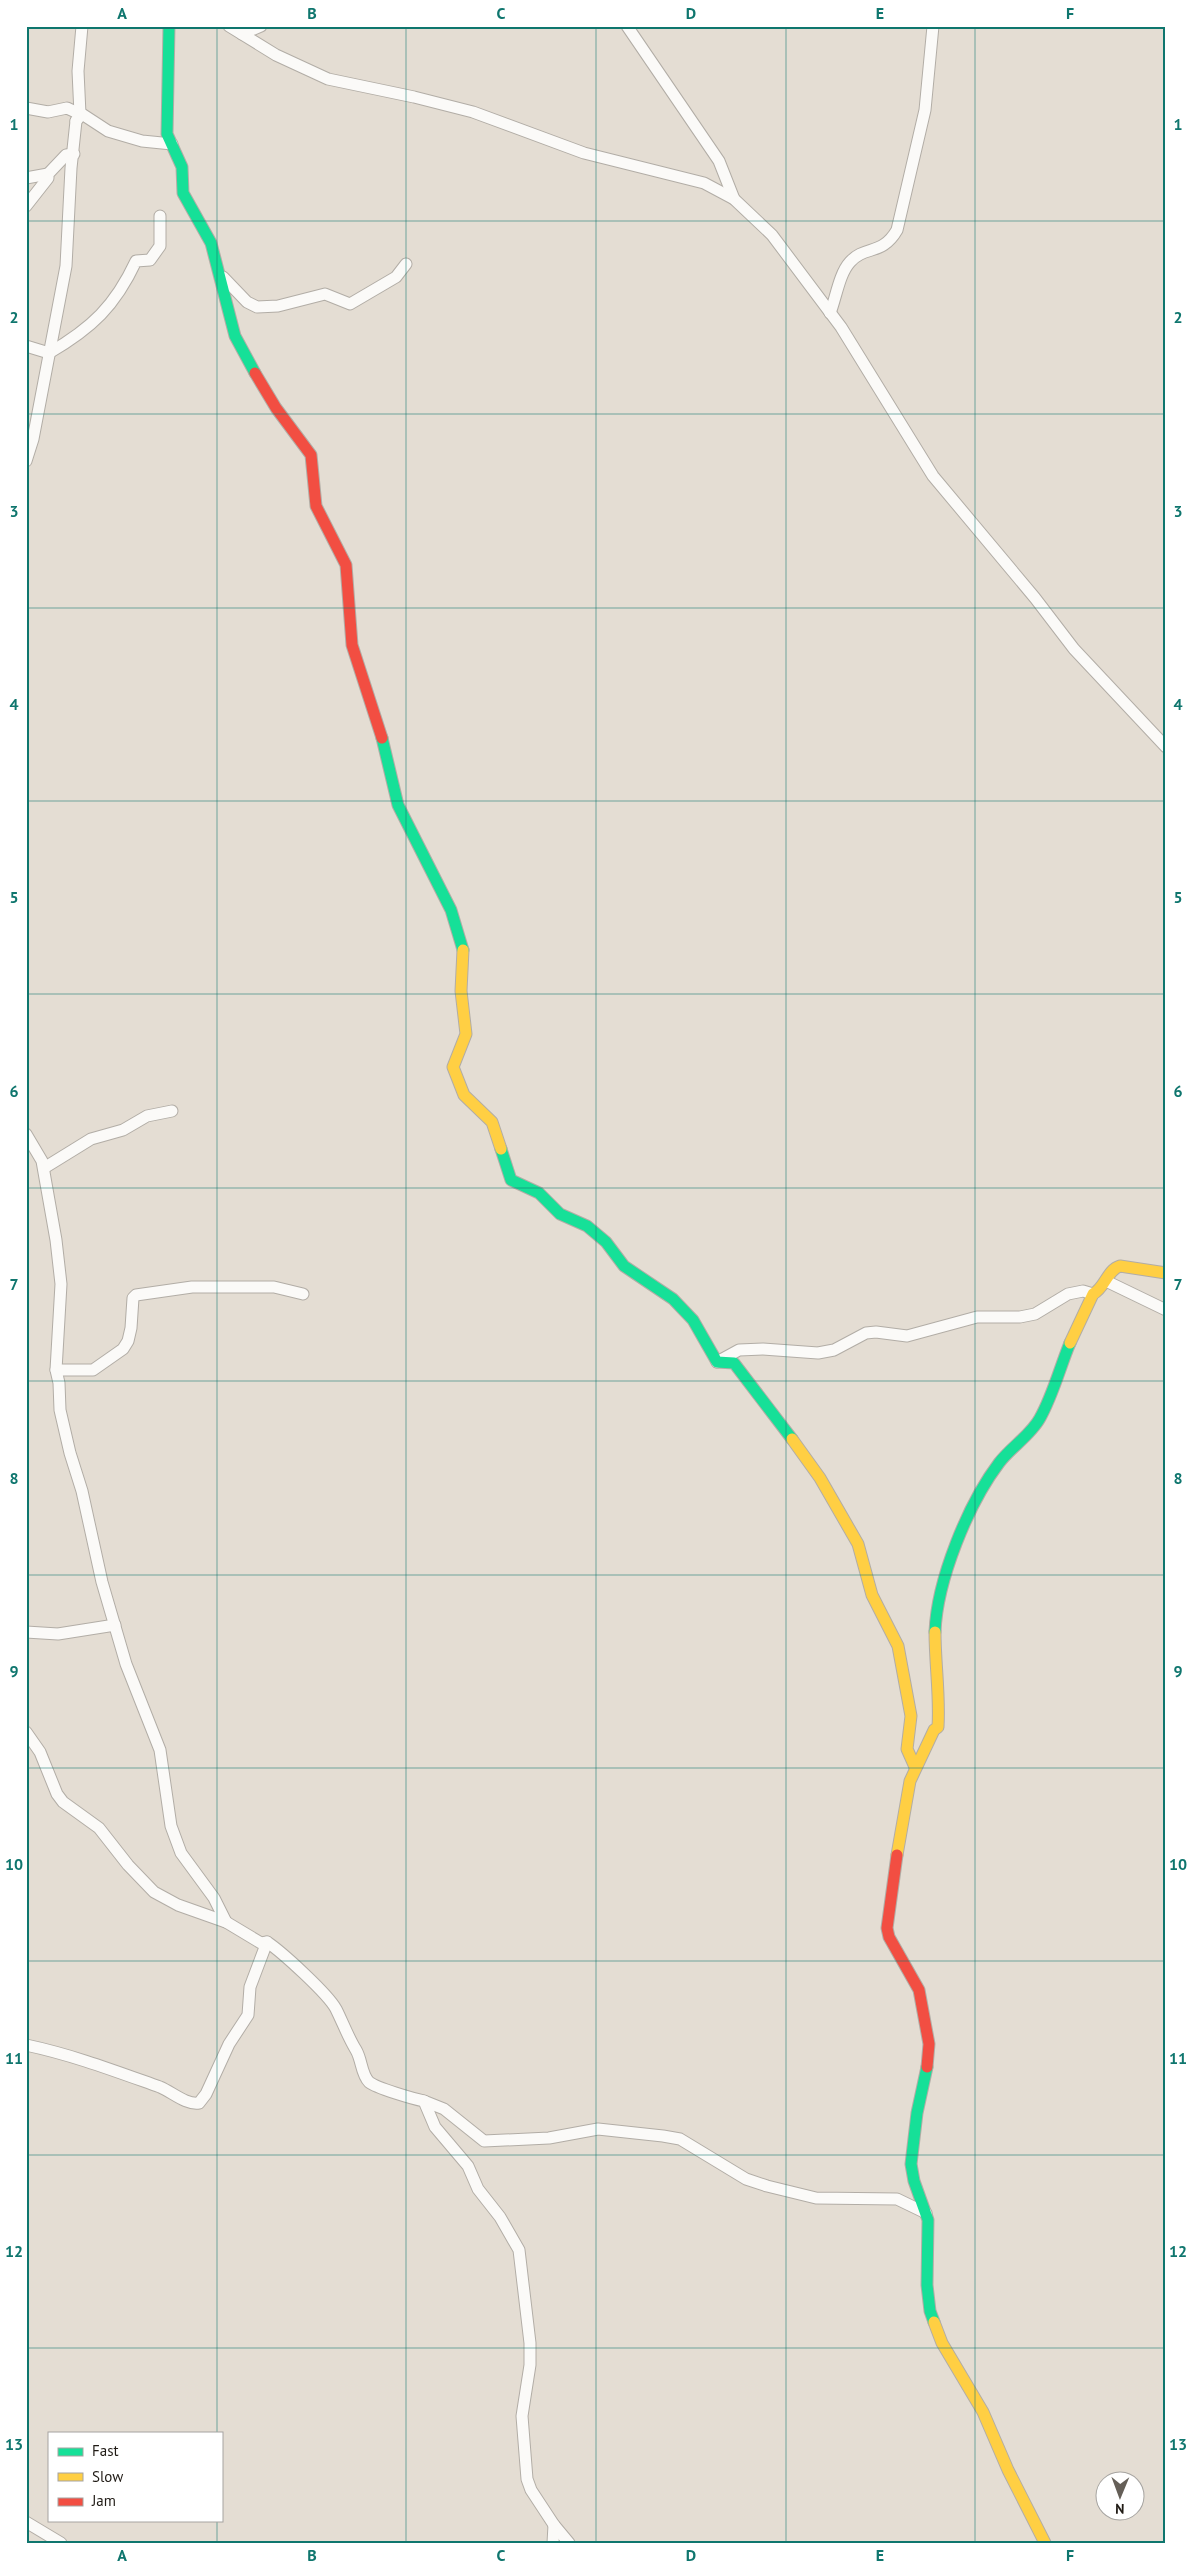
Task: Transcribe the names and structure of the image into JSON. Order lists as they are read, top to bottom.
{
  "legend": ["Fast", "Slow", "Jam"],
  "north": "bottom",
  "grid": {
    "columns": [
      "A",
      "B",
      "C",
      "D",
      "E",
      "F"
    ],
    "rows": [
      "1",
      "2",
      "3",
      "4",
      "5",
      "6",
      "7",
      "8",
      "9",
      "10",
      "11",
      "12",
      "13"
    ]
  }
}
